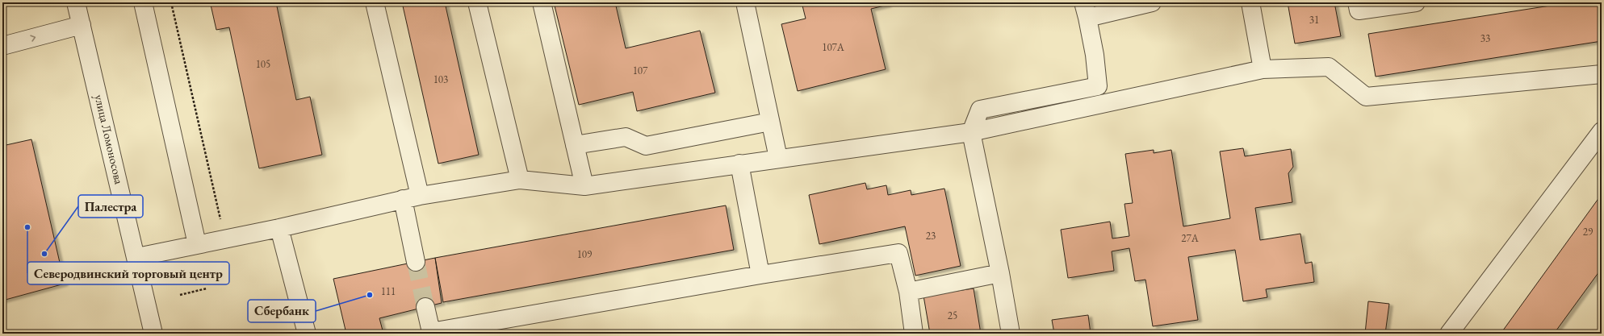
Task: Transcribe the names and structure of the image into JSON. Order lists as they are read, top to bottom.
{
  "streets": {
    "street": ["улица Ломоносова"]
  },
  "places": ["Северодвинский торговый центр", "Палестра", "Сбербанк"],
  "house_numbers": [
    "31",
    "33",
    "107А",
    "105",
    "107",
    "103",
    "29",
    "23",
    "27А",
    "109",
    "111",
    "25"
  ]
}
